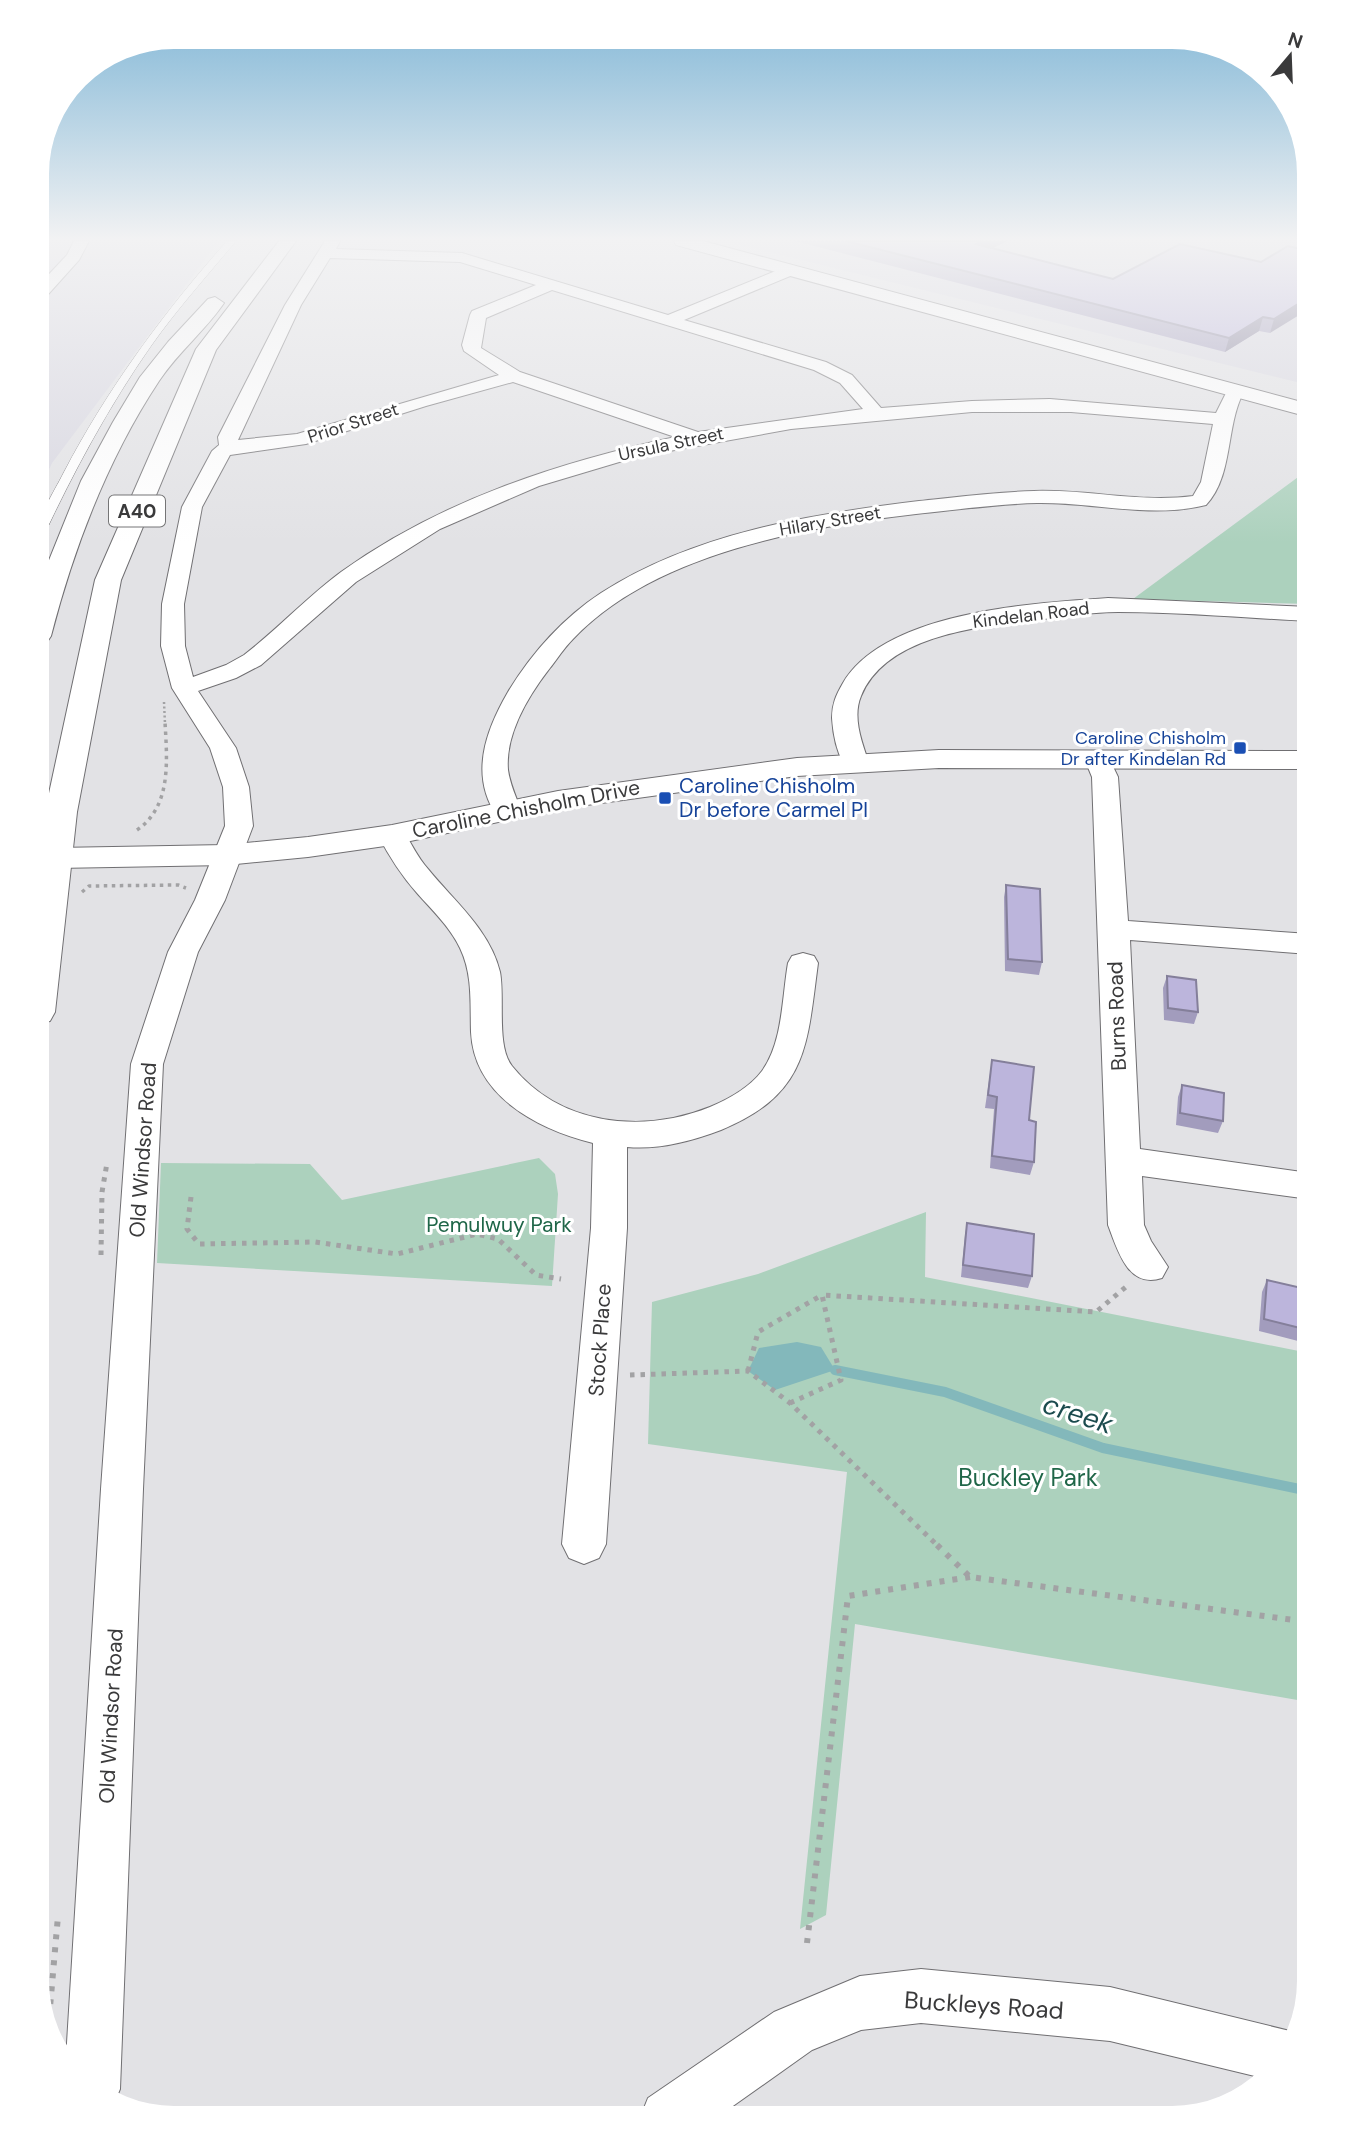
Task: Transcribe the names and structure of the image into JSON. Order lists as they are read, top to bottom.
{
  "streets": {
    "main road": ["A40", "Caroline Chisholm Drive"],
    "street": [
      "Prior Street",
      "Ursula Street",
      "Hilary Street",
      "Kindelan Road",
      "Burns Road",
      "Old Windsor Road",
      "Stock Place",
      "Buckleys Road"
    ]
  },
  "crossings": [
    ["Prior Street", "Old Windsor Road"],
    ["Ursula Street", "Hilary Street"],
    ["Ursula Street", "Old Windsor Road"],
    ["Hilary Street", "Caroline Chisholm Drive"],
    ["Kindelan Road", "Caroline Chisholm Drive"],
    ["Caroline Chisholm Drive", "Burns Road"],
    ["Caroline Chisholm Drive", "Old Windsor Road"]
  ],
  "water": ["creek"],
  "parks": ["Pemulwuy Park", "Buckley Park"],
  "places": {
    "transit": ["Caroline Chisholm Dr after Kindelan Rd", "Caroline Chisholm Dr before Carmel Pl"]
  },
  "north": "top"
}
